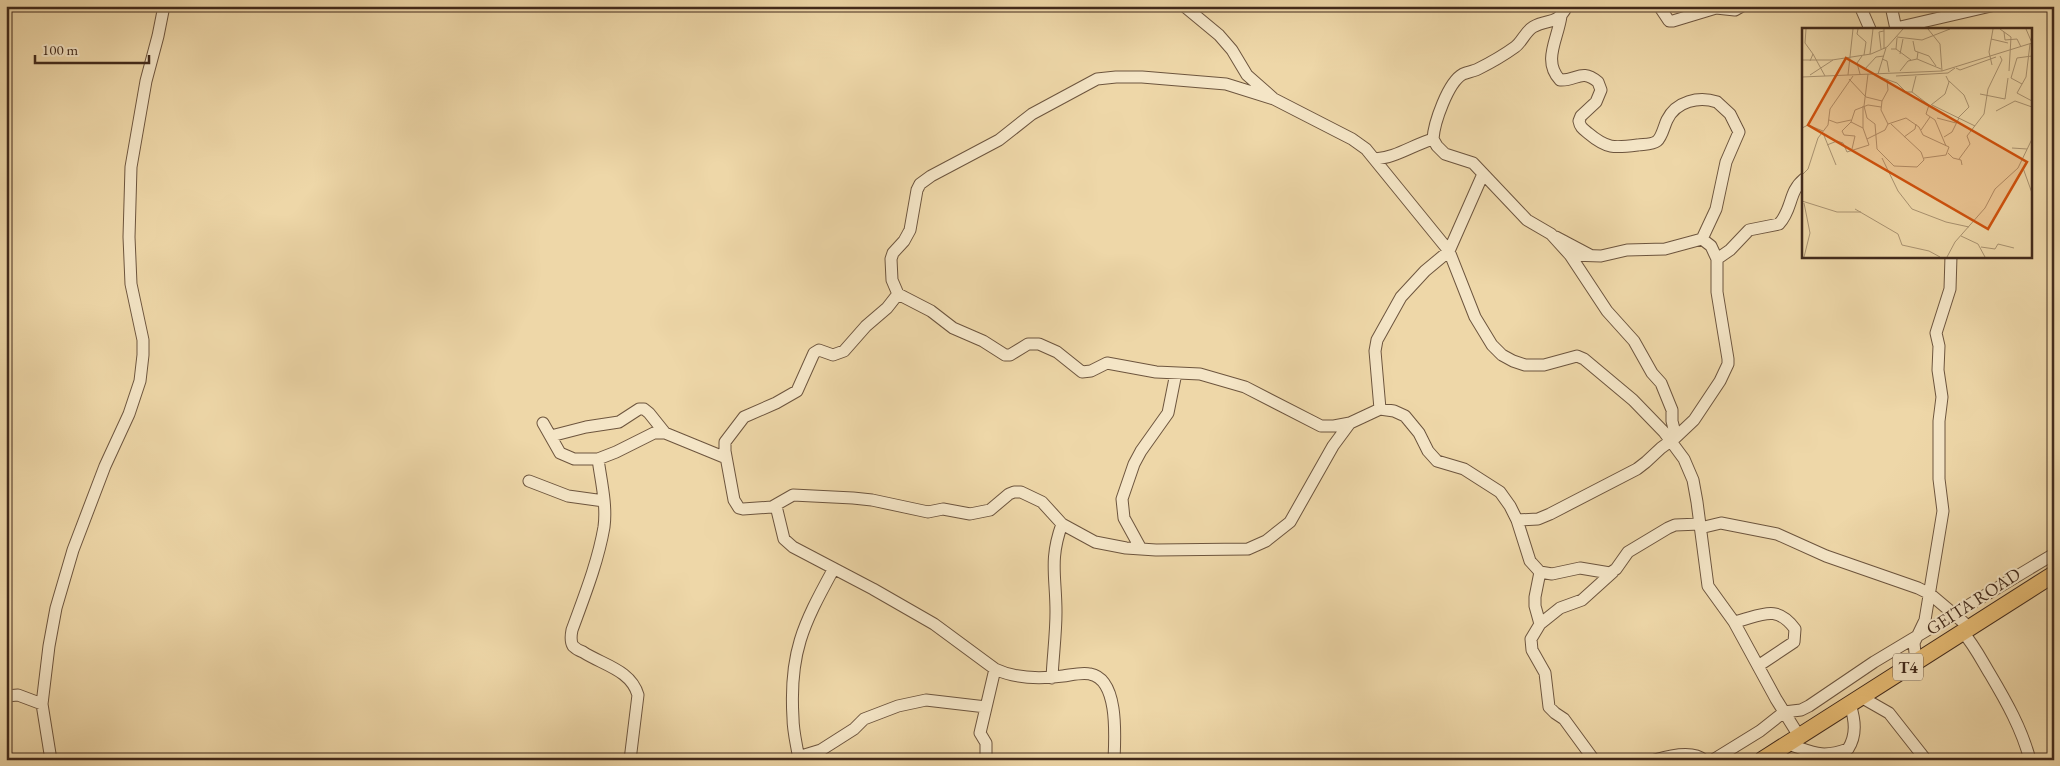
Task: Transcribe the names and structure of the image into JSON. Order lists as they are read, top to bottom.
{
  "streets": {
    "highway": ["GEITA ROAD", "T4"]
  },
  "scale_bar": "100 m"
}
